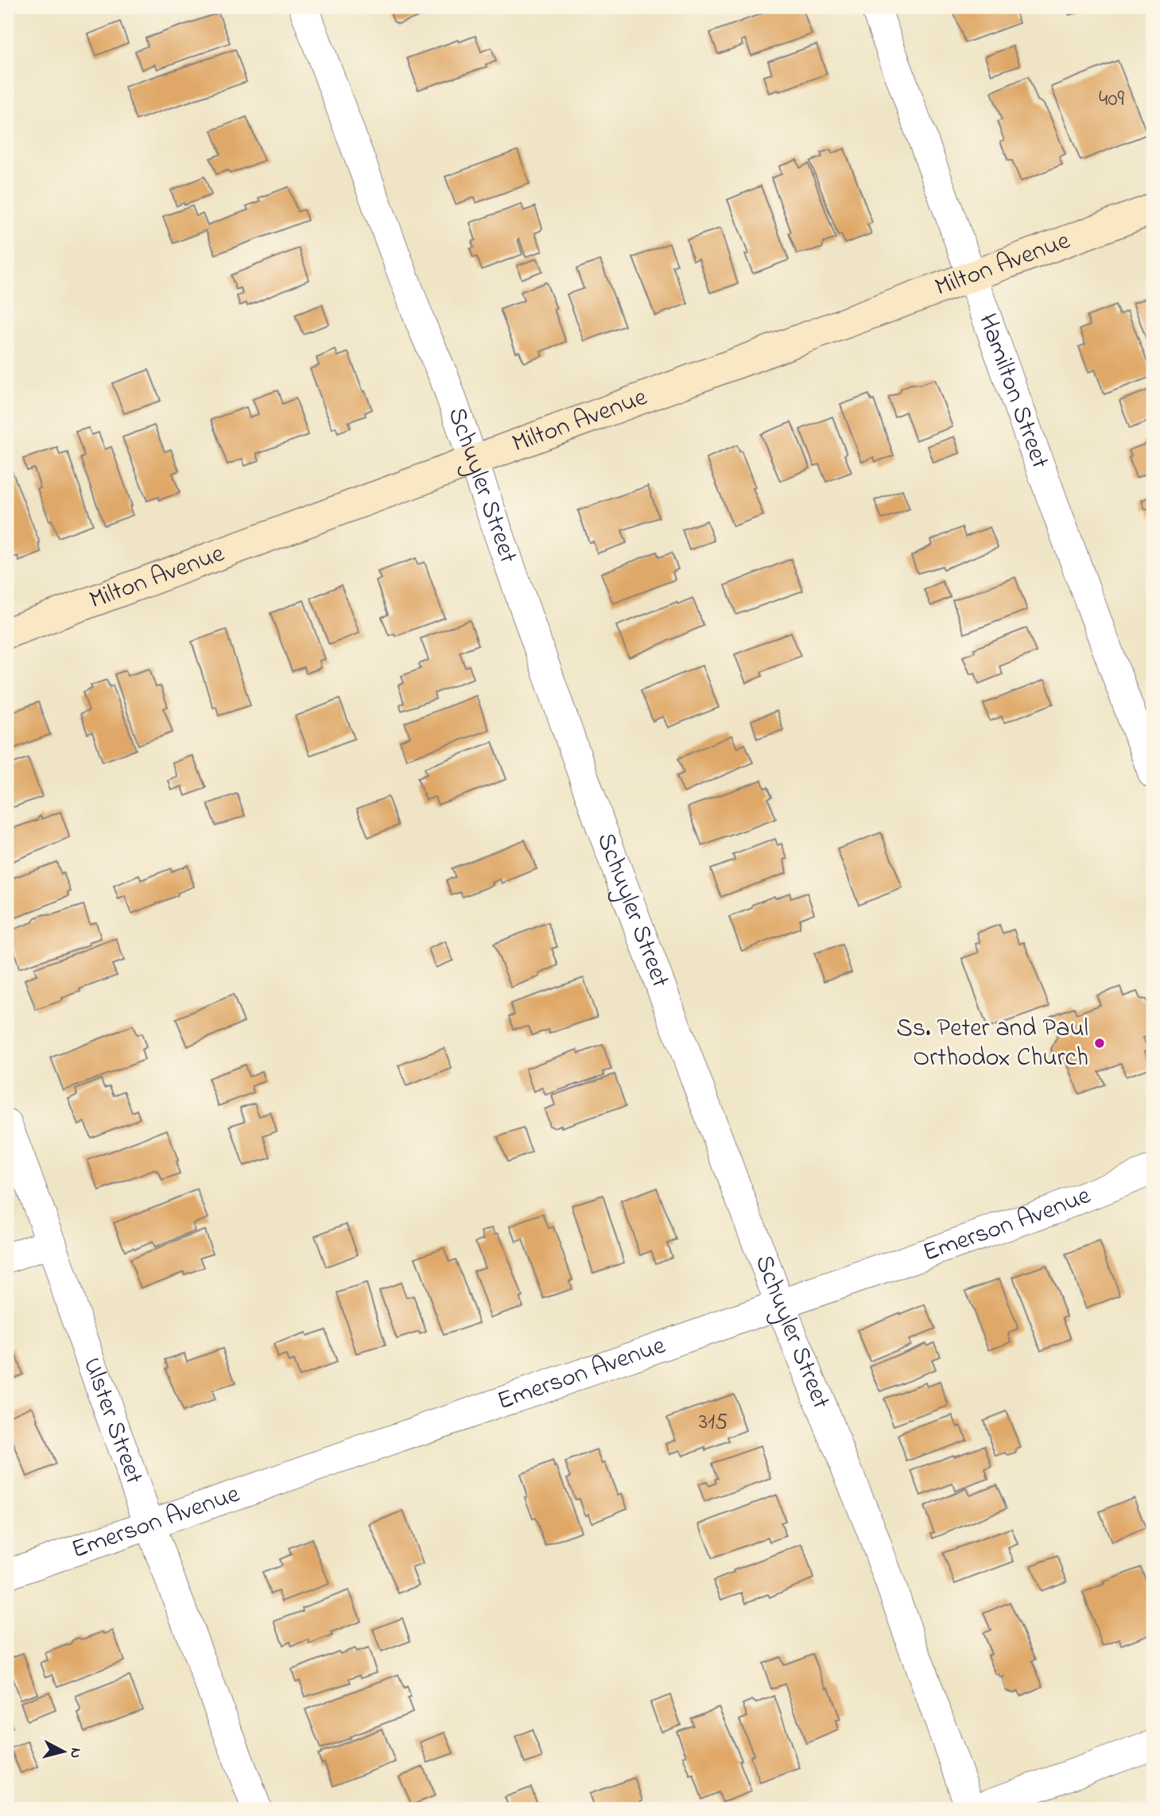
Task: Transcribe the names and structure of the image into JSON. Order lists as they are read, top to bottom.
{
  "streets": {
    "street": [
      "Milton Avenue",
      "Hamilton Street",
      "Schuyler Street",
      "Emerson Avenue",
      "Ulster Street"
    ]
  },
  "crossings": [
    ["Milton Avenue", "Hamilton Street"],
    ["Milton Avenue", "Schuyler Street"],
    ["Schuyler Street", "Emerson Avenue"],
    ["Emerson Avenue", "Ulster Street"]
  ],
  "places": ["Ss. Peter and Paul Orthodox Church"],
  "house_numbers": ["409", "315"],
  "north": "right"
}
